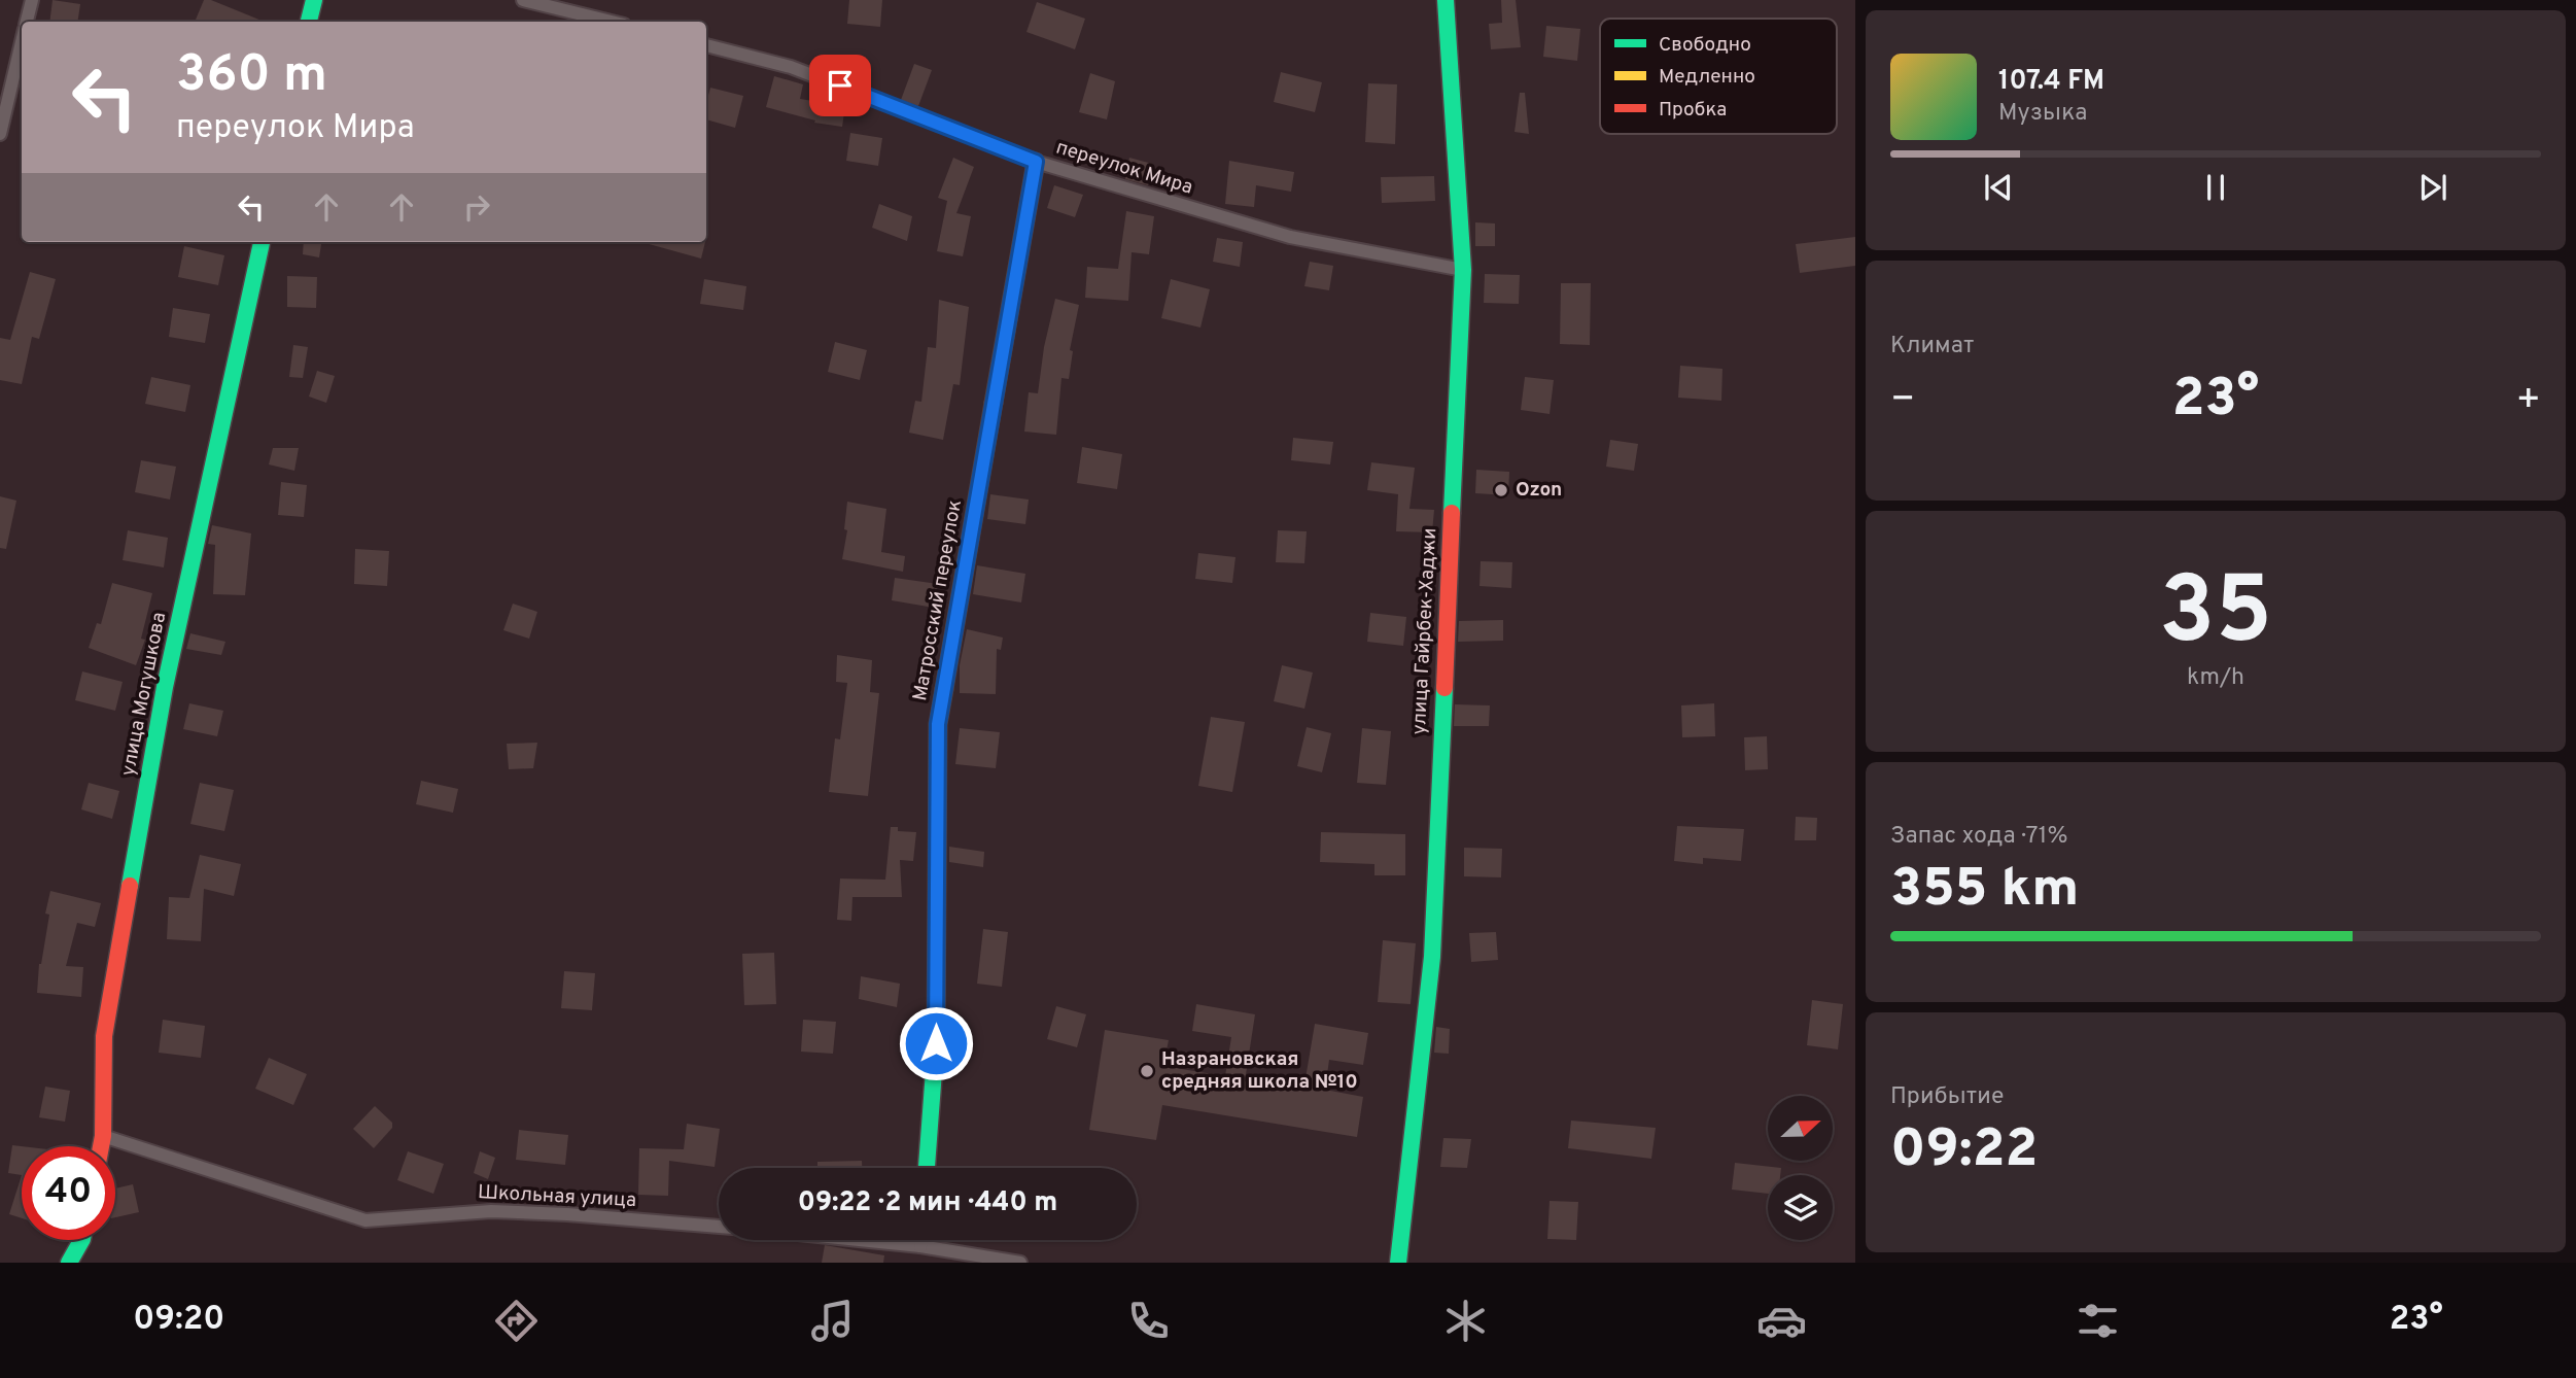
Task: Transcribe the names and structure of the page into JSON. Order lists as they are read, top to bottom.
{
  "streets": {
    "street": [
      "переулок Мира",
      "Матросский переулок",
      "улица Гайрбек-Хаджи",
      "улица Могушкова",
      "Школьная улица"
    ]
  },
  "crossings": [
    ["переулок Мира", "Матросский переулок"],
    ["переулок Мира", "улица Гайрбек-Хаджи"],
    ["улица Могушкова", "Школьная улица"]
  ],
  "places": ["Ozon", "Назрановская средняя школа №10"],
  "legend": ["Свободно", "Медленно", "Пробка"],
  "north": "right",
  "page": {
    "turn": ["360 m", "переулок Мира"],
    "song": ["107.4 FM", "Музыка"],
    "tile": [
      "Климат",
      ["35", "km/h"],
      ["Запас хода · 71%", "355 km"],
      ["Прибытие", "09:22"]
    ],
    "heat": ["−", "23°", "+"],
    "limit": "40",
    "trip": "09:22 · 2 мин · 440 m",
    "tabs": ["09:20", "23°"]
  }
}
